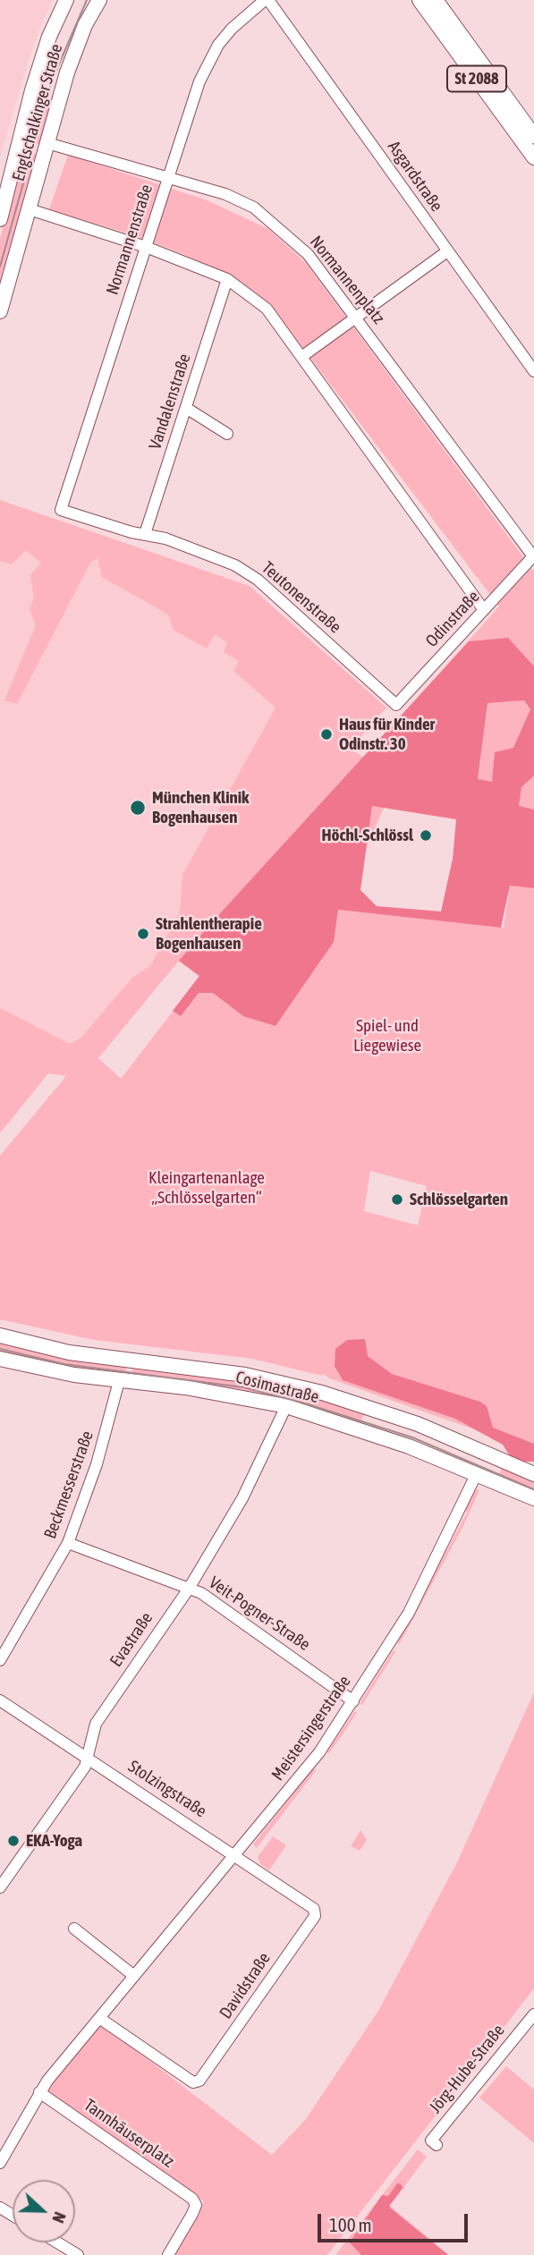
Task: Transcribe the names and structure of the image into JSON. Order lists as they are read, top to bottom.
{
  "streets": {
    "main road": ["St 2088", "Englschalkinger Straße", "Cosimastraße"],
    "street": [
      "Asgardstraße",
      "Normannenstraße",
      "Normannenplatz",
      "Vandalenstraße",
      "Teutonenstraße",
      "Odinstraße",
      "Beckmesserstraße",
      "Veit-Pogner-Straße",
      "Evastraße",
      "Meistersingerstraße",
      "Stolzingstraße",
      "Davidstraße",
      "Jörg-Hube-Straße",
      "Tannhäuserplatz"
    ]
  },
  "crossings": [
    ["Englschalkinger Straße", "Normannenplatz"],
    ["Asgardstraße", "Normannenstraße"],
    ["Normannenstraße", "Normannenplatz"],
    ["Normannenstraße", "Teutonenstraße"],
    ["Normannenplatz", "Odinstraße"],
    ["Vandalenstraße", "Teutonenstraße"],
    ["Teutonenstraße", "Odinstraße"],
    ["Cosimastraße", "Beckmesserstraße"],
    ["Cosimastraße", "Evastraße"],
    ["Cosimastraße", "Meistersingerstraße"],
    ["Beckmesserstraße", "Veit-Pogner-Straße"],
    ["Veit-Pogner-Straße", "Evastraße"],
    ["Veit-Pogner-Straße", "Meistersingerstraße"],
    ["Evastraße", "Stolzingstraße"],
    ["Meistersingerstraße", "Stolzingstraße"],
    ["Meistersingerstraße", "Davidstraße"],
    ["Meistersingerstraße", "Tannhäuserplatz"],
    ["Stolzingstraße", "Davidstraße"]
  ],
  "parks": ["Spiel- und Liegewiese", "Kleingartenanlage „Schlösselgarten“"],
  "places": [
    "Haus für Kinder Odinstr. 30",
    "München Klinik Bogenhausen",
    "Höchl-Schlössl",
    "Strahlentherapie Bogenhausen",
    "Schlösselgarten",
    "EKA-Yoga"
  ],
  "scale_bar": "100 m",
  "north": "right"
}
